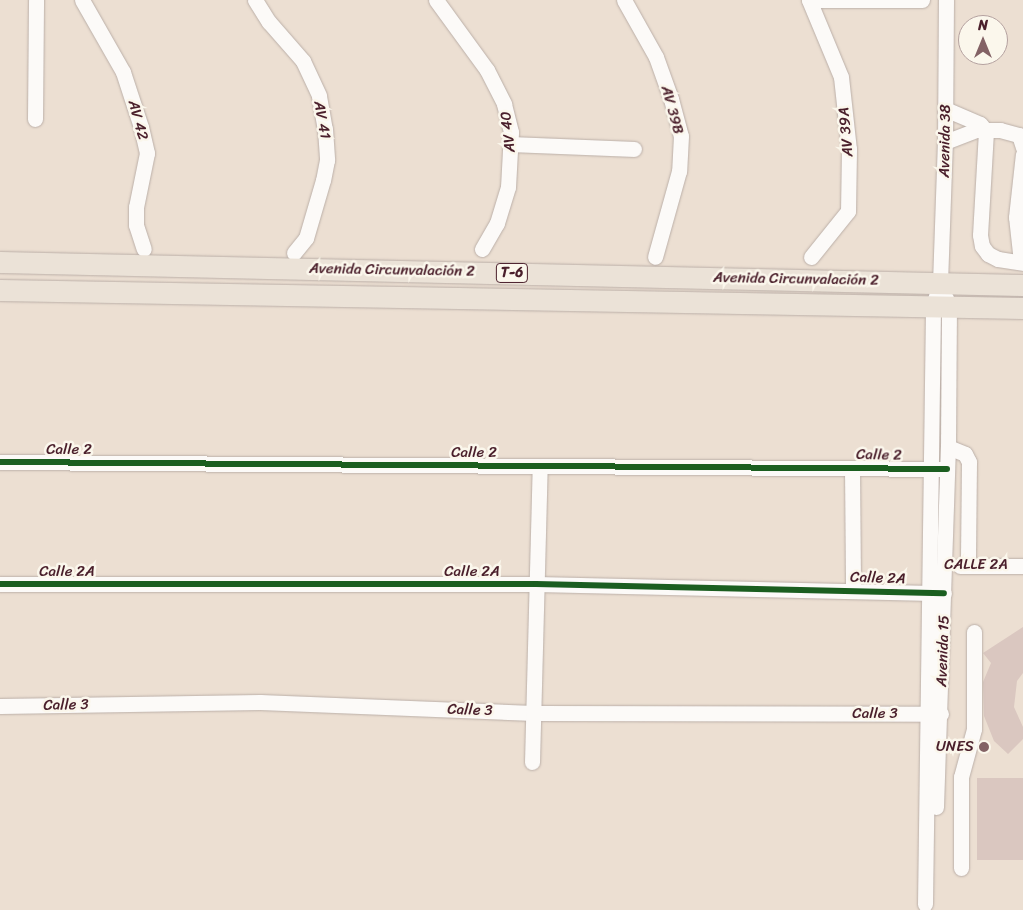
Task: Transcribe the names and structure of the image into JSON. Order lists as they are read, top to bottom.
{
  "streets": {
    "highway": ["Avenida Circunvalación 2", "T-6"],
    "street": [
      "AV 39B",
      "AV 42",
      "AV 41",
      "AV 40",
      "AV 39A",
      "Avenida 38",
      "Calle 2",
      "CALLE 2A",
      "Calle 2A",
      "Avenida 15",
      "Calle 3"
    ]
  },
  "crossings": [
    ["Avenida 38", "Avenida Circunvalación 2"],
    ["Avenida 38", "Avenida 15"],
    ["Avenida Circunvalación 2", "Avenida 15"],
    ["Calle 2", "Avenida 15"],
    ["CALLE 2A", "Avenida 15"],
    ["Calle 2A", "Avenida 15"],
    ["Avenida 15", "Calle 3"]
  ],
  "places": ["UNES"],
  "north": "top"
}
